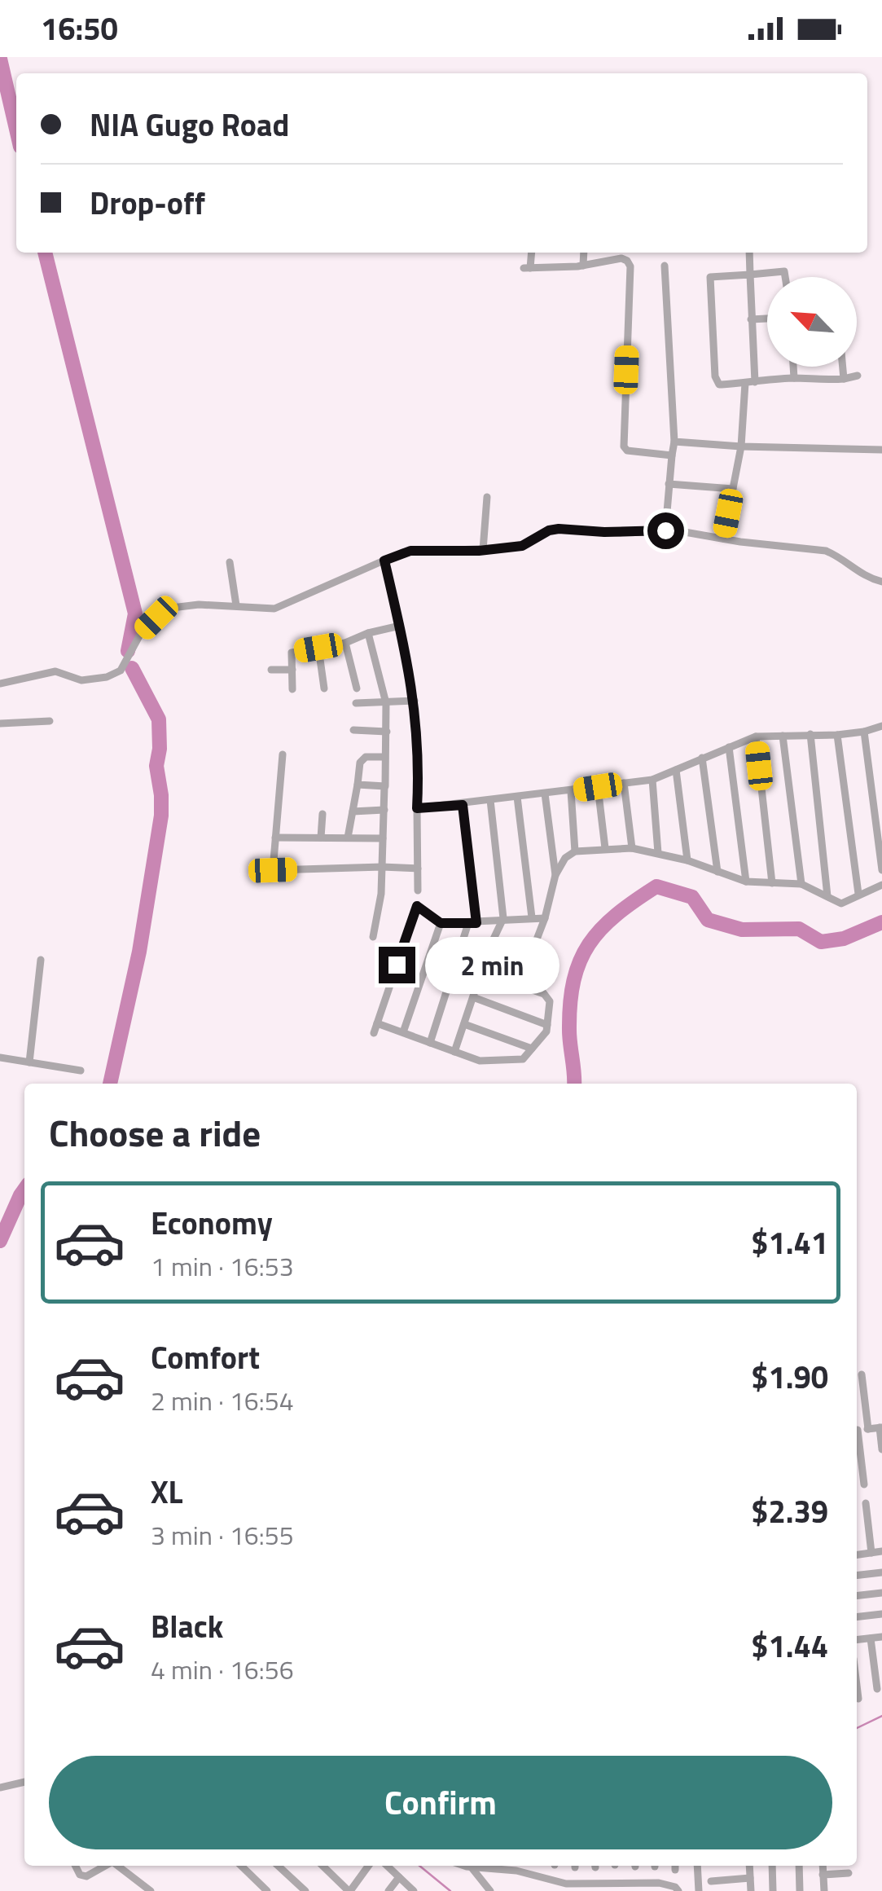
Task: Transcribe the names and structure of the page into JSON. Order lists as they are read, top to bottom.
{
  "north": "top left",
  "page": {
    "status": "16:50",
    "banner": ["NIA Gugo Road", "Drop-off"],
    "bubble": "2 min",
    "heading": "Choose a ride",
    "list": [
      {
        "name": "Economy",
        "note": "1 min · 16:53",
        "value": "$1.41"
      },
      {
        "name": "Comfort",
        "note": "2 min · 16:54",
        "value": "$1.90"
      },
      {
        "name": "XL",
        "note": "3 min · 16:55",
        "value": "$2.39"
      },
      {
        "name": "Black",
        "note": "4 min · 16:56",
        "value": "$1.44"
      }
    ],
    "buttons": "Confirm"
  }
}
